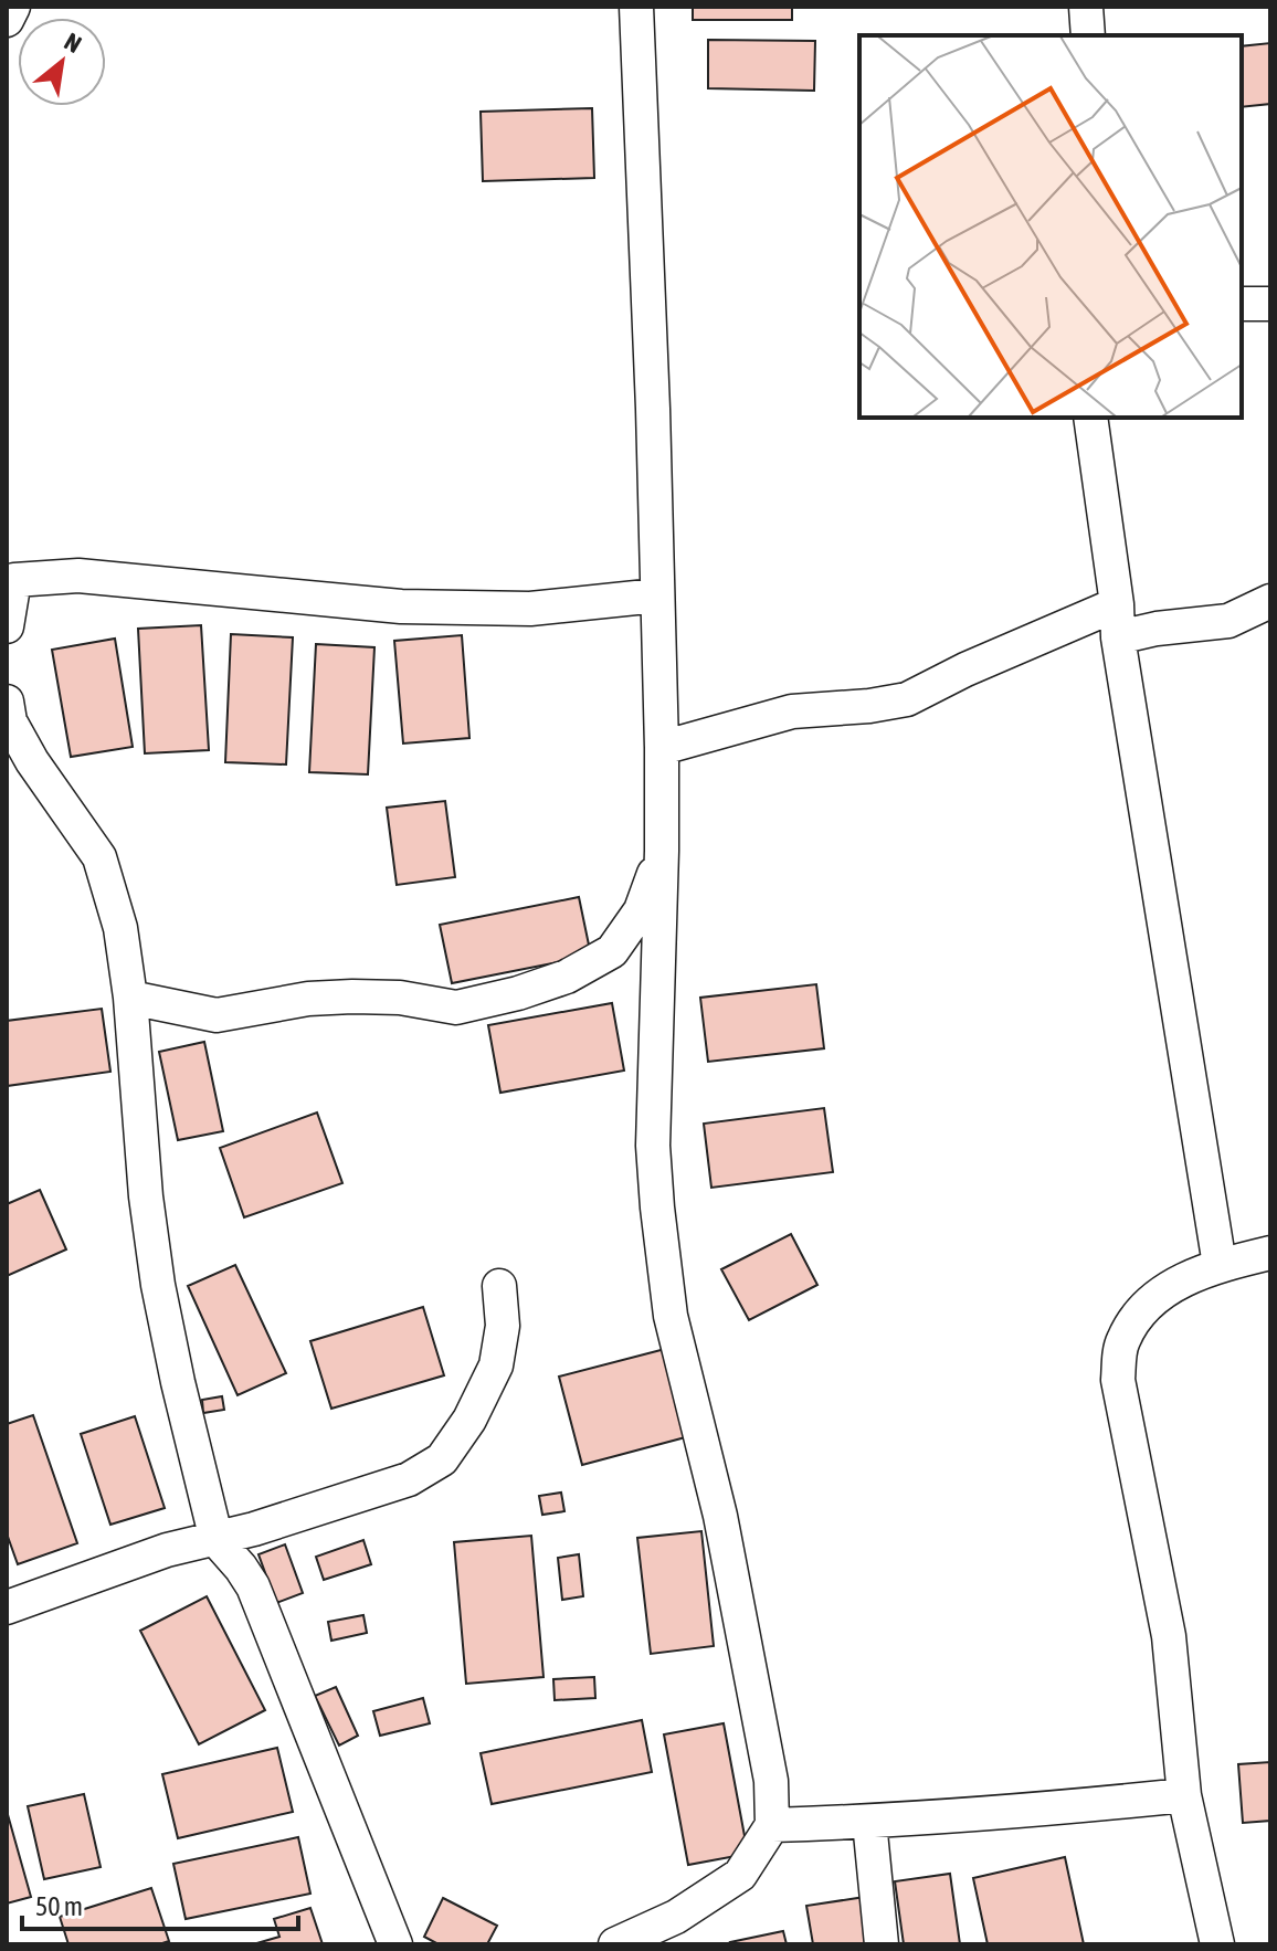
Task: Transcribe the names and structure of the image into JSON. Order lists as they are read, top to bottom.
{
  "scale_bar": "50 m",
  "north": "top right"
}
